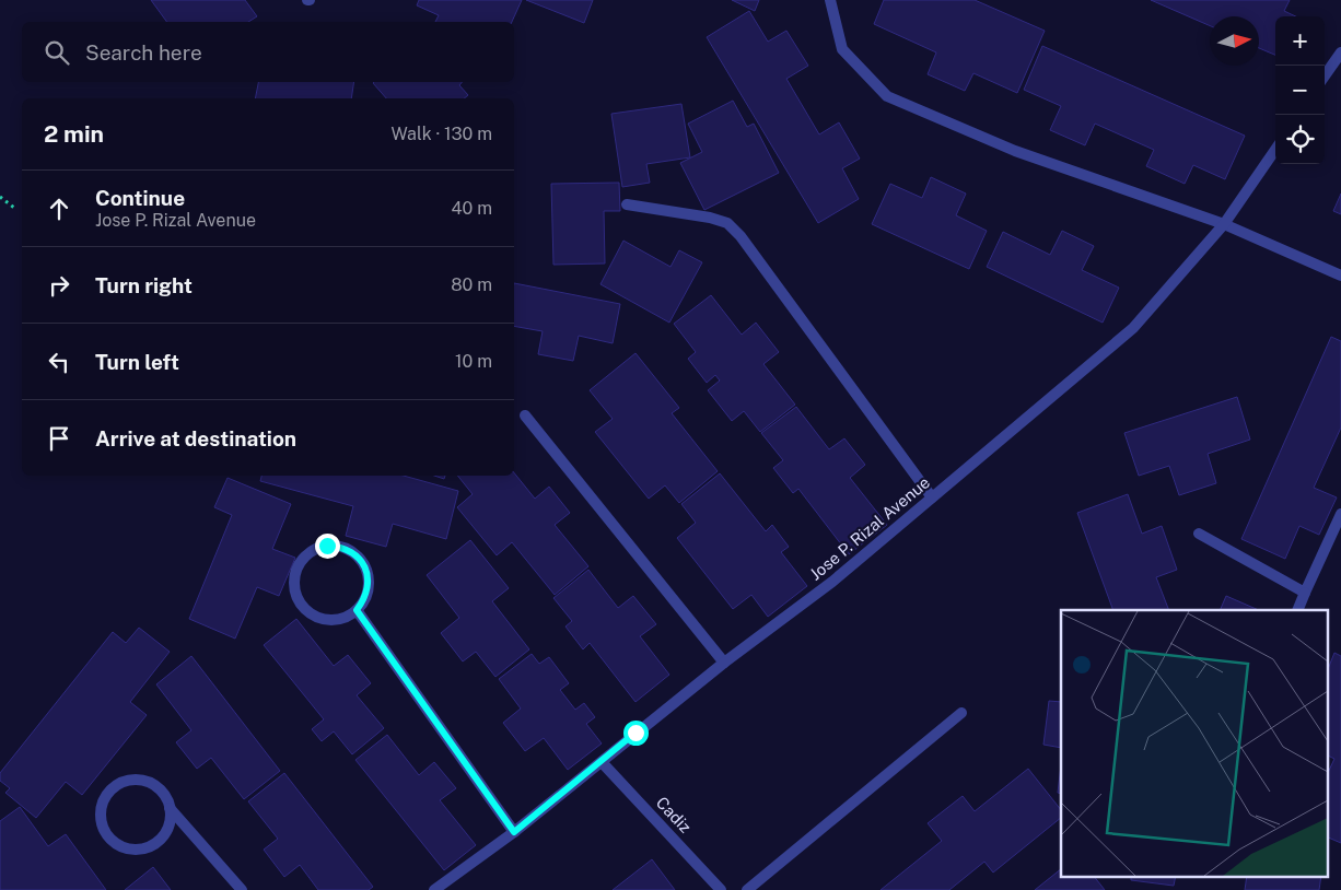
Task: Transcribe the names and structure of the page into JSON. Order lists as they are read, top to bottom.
{
  "streets": {
    "street": ["Jose P. Rizal Avenue", "Cadiz"]
  },
  "crossings": [
    ["Jose P. Rizal Avenue", "Cadiz"]
  ],
  "north": "right",
  "page": {
    "map_buttons": ["+", "−"],
    "search": "Search here",
    "heading": ["2 min", "Walk · 130 m"],
    "list": [
      ["Continue", "Jose P. Rizal Avenue", "40 m"],
      ["Turn right", "80 m"],
      ["Turn left", "10 m"],
      "Arrive at destination"
    ]
  }
}
